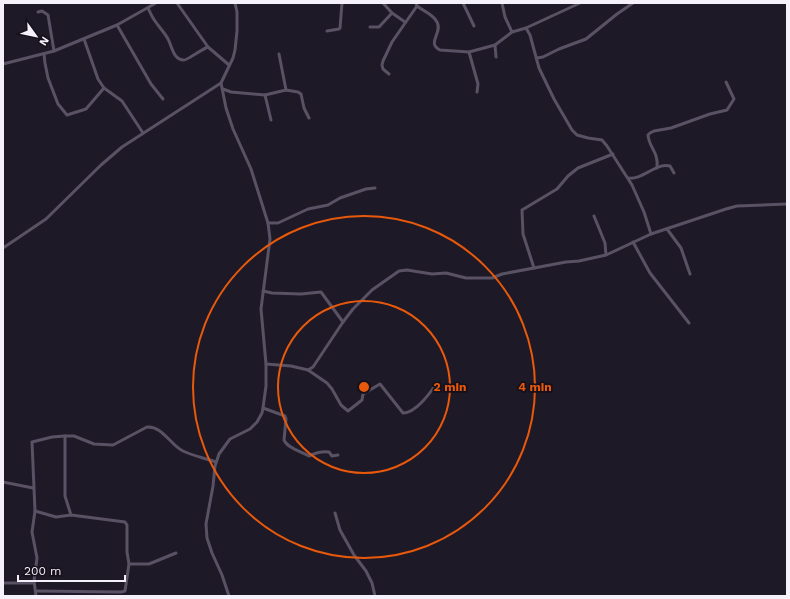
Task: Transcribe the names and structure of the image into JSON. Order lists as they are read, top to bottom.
{
  "scale_bar": "200 m",
  "north": "bottom right",
  "rings": ["2 min", "4 min"]
}
